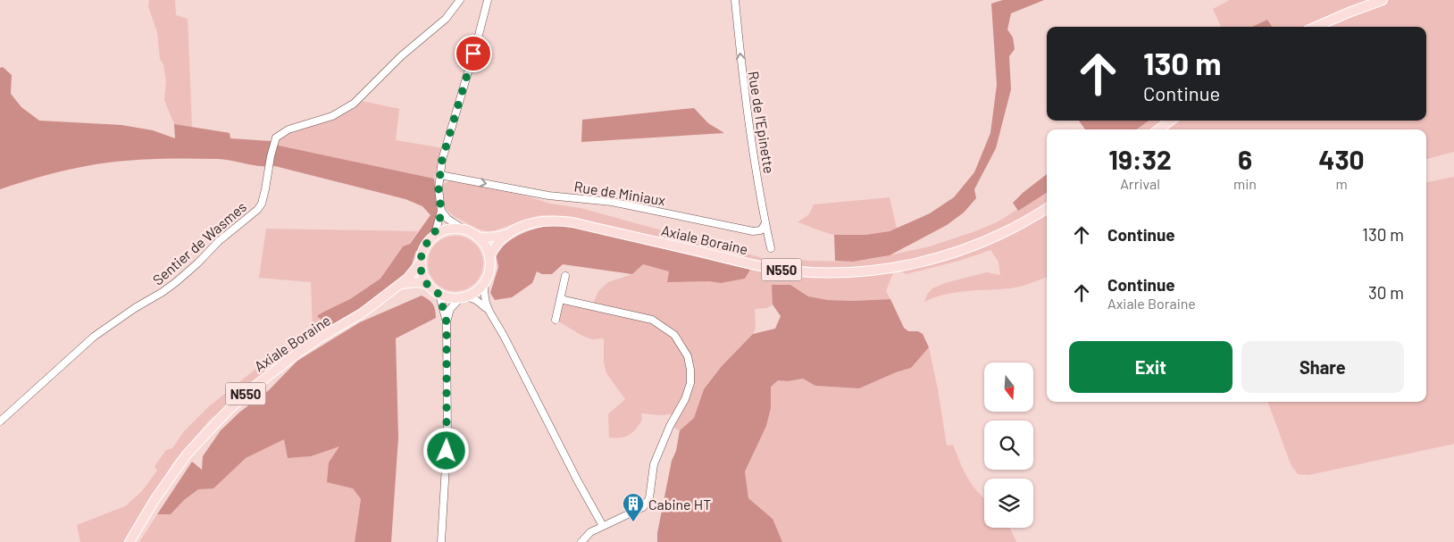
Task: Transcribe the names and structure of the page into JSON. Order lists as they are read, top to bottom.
{
  "streets": {
    "main road": ["Axiale Boraine", "N550"],
    "street": ["Rue de l'Epinette", "Rue de Miniaux", "Sentier de Wasmes"]
  },
  "crossings": [
    ["Rue de l'Epinette", "Rue de Miniaux"]
  ],
  "one_way": ["Rue de l'Epinette", "Rue de Miniaux"],
  "places": {
    "building": ["Cabine HT"]
  },
  "north": "bottom",
  "page": {
    "turn": ["130 m", "Continue"],
    "eta": [
      "19:32",
      "Arrival",
      "6",
      "min",
      "430",
      "m"
    ],
    "list": [
      {
        "name": "Continue",
        "value": "130 m"
      },
      {
        "name": "Continue",
        "note": "Axiale Boraine",
        "value": "30 m"
      }
    ],
    "buttons": ["Exit", "Share"]
  }
}
